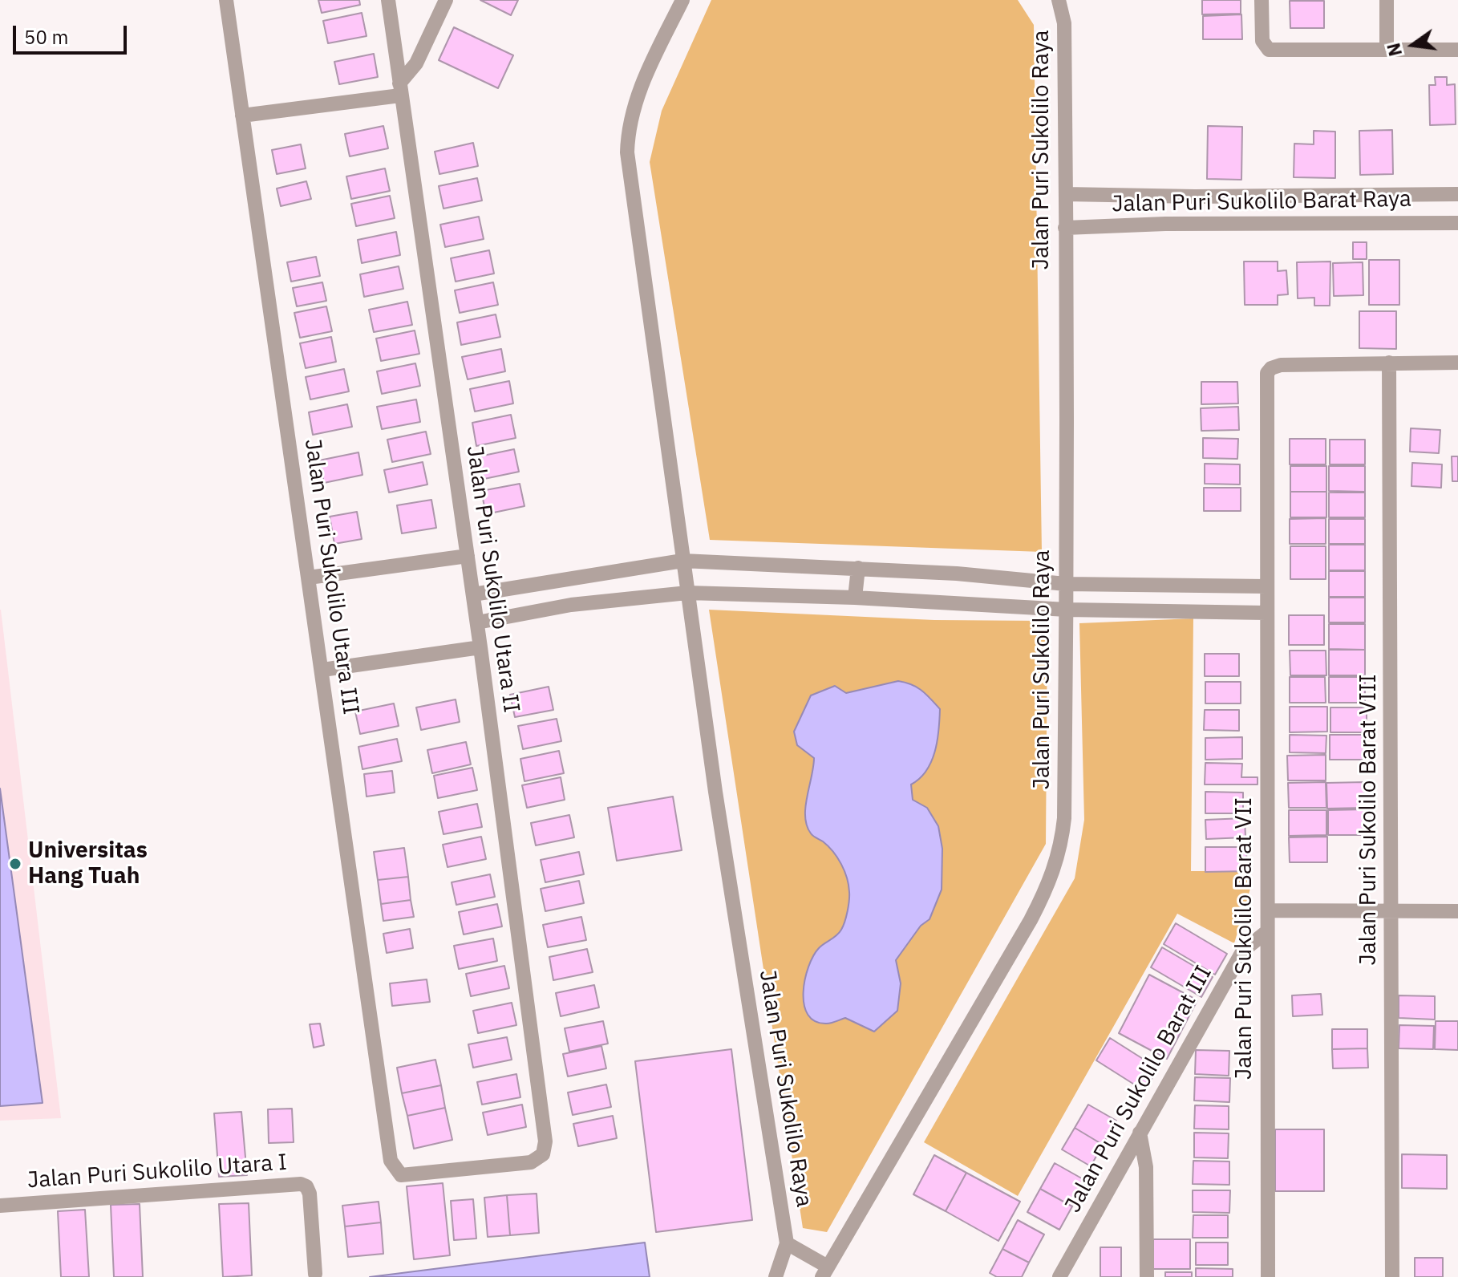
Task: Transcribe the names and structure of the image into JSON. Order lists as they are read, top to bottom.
{
  "streets": {
    "street": [
      "Jalan Puri Sukolilo Raya",
      "Jalan Puri Sukolilo Barat Raya",
      "Jalan Puri Sukolilo Utara III",
      "Jalan Puri Sukolilo Utara II",
      "Jalan Puri Sukolilo Barat VIII",
      "Jalan Puri Sukolilo Barat VII",
      "Jalan Puri Sukolilo Barat III",
      "Jalan Puri Sukolilo Utara I"
    ]
  },
  "crossings": [
    ["Jalan Puri Sukolilo Raya", "Jalan Puri Sukolilo Barat Raya"],
    ["Jalan Puri Sukolilo Utara III", "Jalan Puri Sukolilo Utara II"],
    ["Jalan Puri Sukolilo Barat VIII", "Jalan Puri Sukolilo Barat VII"],
    ["Jalan Puri Sukolilo Barat VII", "Jalan Puri Sukolilo Barat III"]
  ],
  "places": ["Universitas Hang Tuah"],
  "scale_bar": "50 m",
  "north": "left"
}
